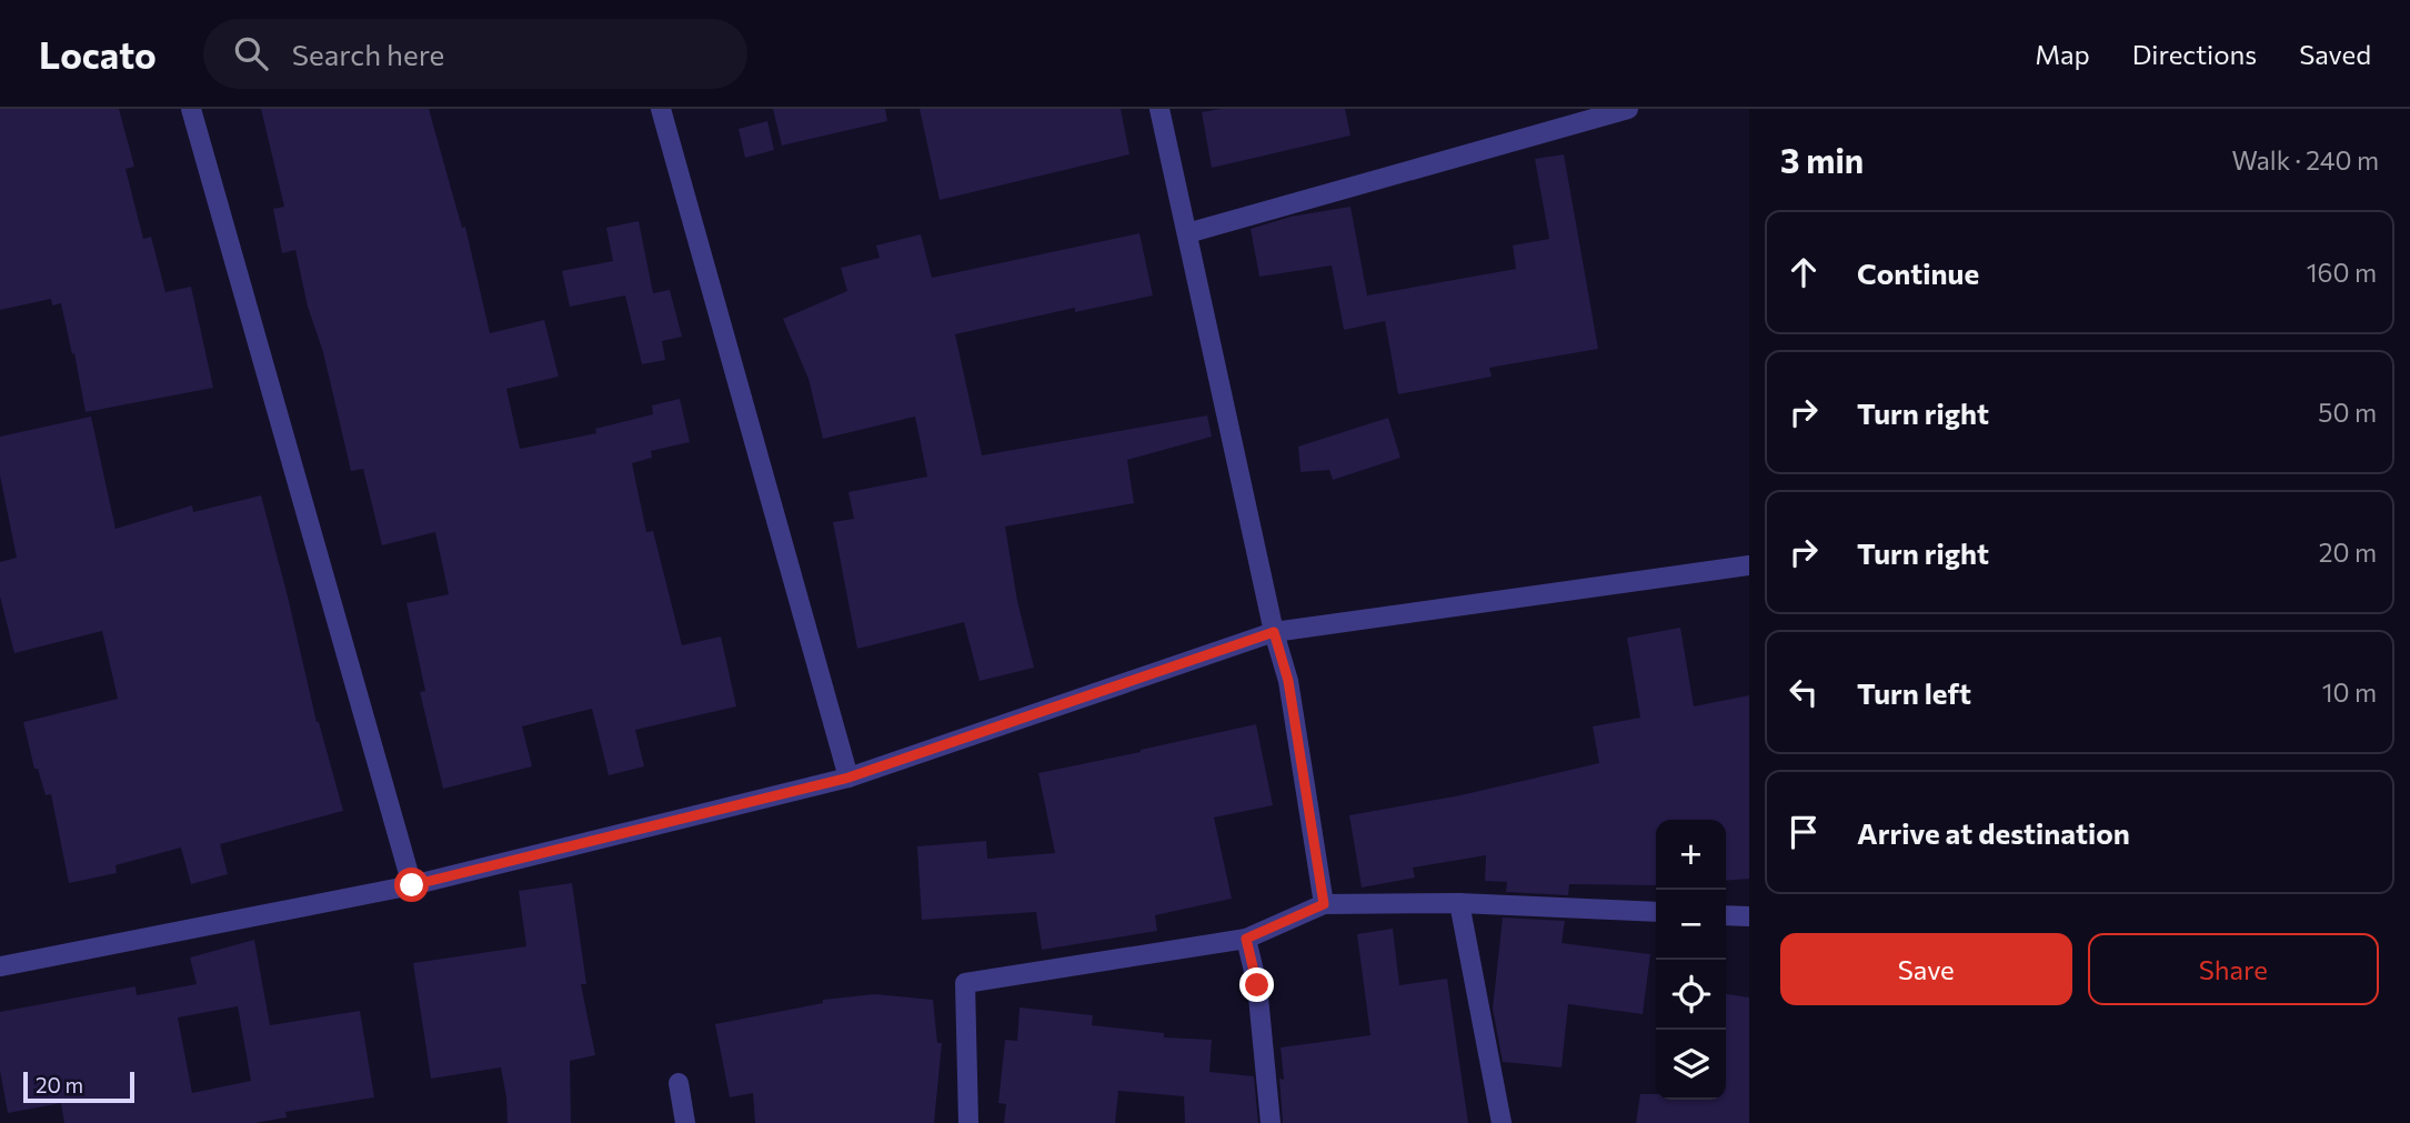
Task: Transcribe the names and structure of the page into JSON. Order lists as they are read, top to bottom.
{
  "scale_bar": "20 m",
  "page": {
    "header": "Locato",
    "search": "Search here",
    "nav": ["Map", "Directions", "Saved"],
    "heading": ["3 min", "Walk · 240 m"],
    "list": [
      ["Continue", "160 m"],
      ["Turn right", "50 m"],
      ["Turn right", "20 m"],
      ["Turn left", "10 m"],
      "Arrive at destination"
    ],
    "map_buttons": ["+", "−"],
    "buttons": ["Save", "Share"],
    "scale": "20 m"
  }
}
